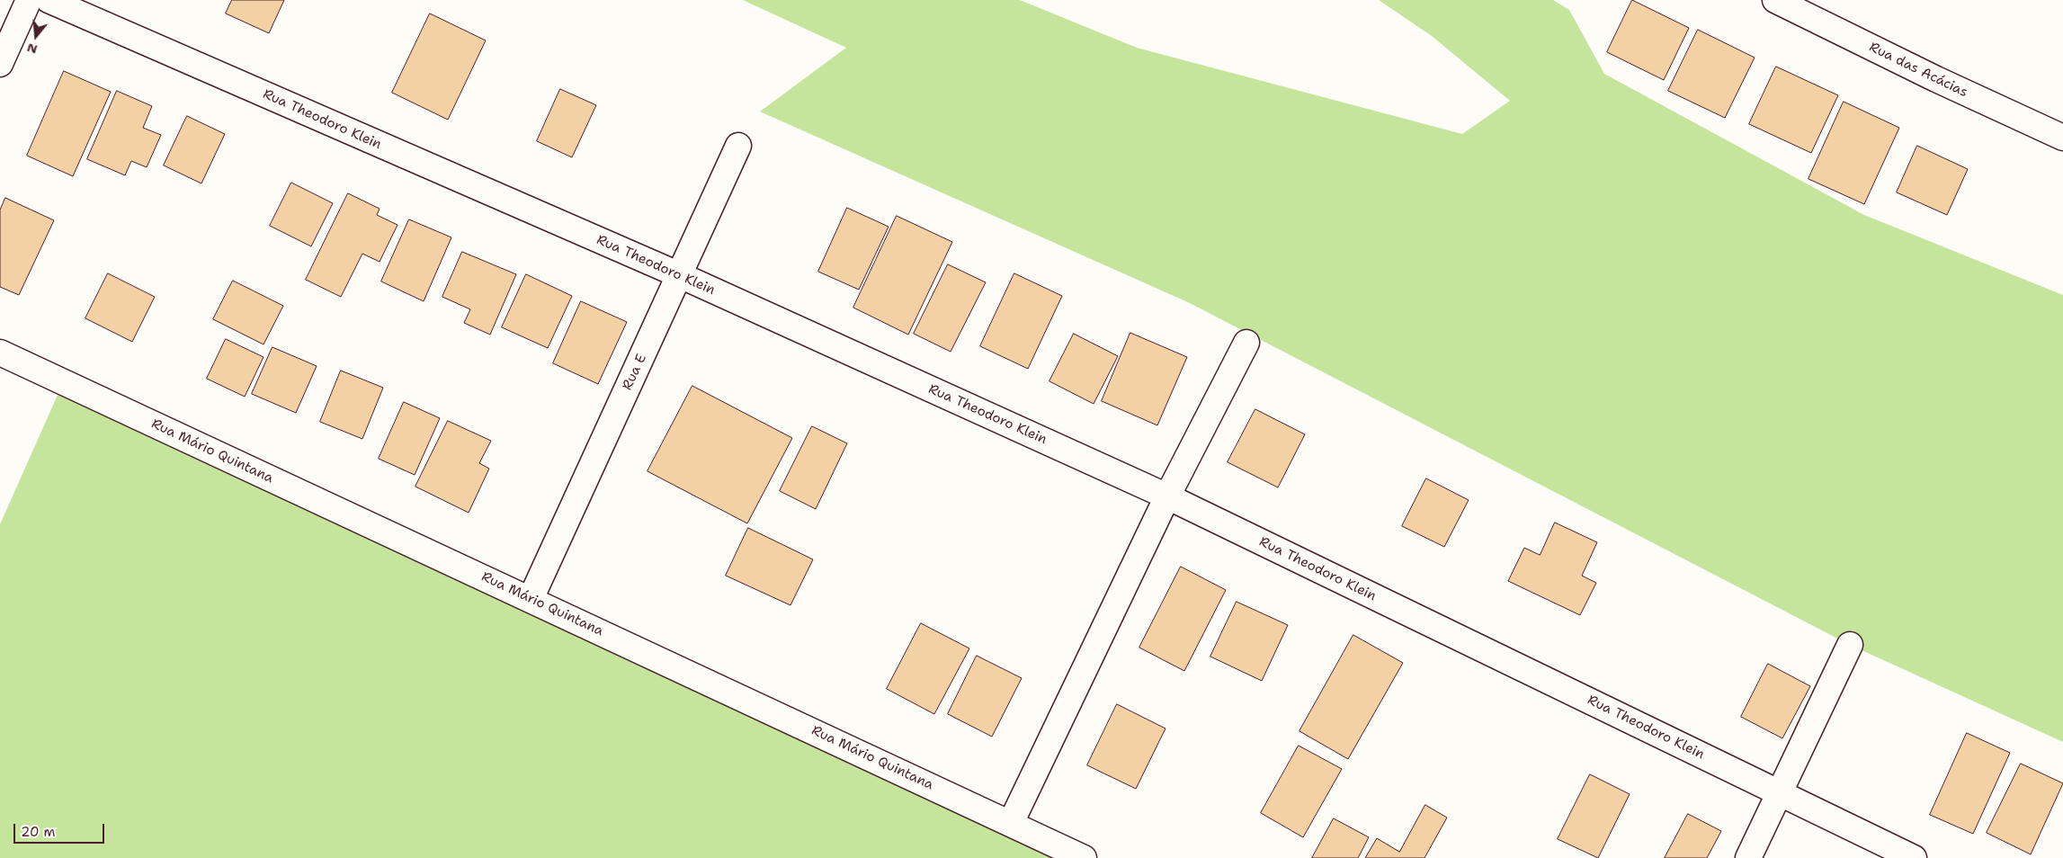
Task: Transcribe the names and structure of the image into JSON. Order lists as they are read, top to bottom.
{
  "streets": {
    "street": [
      "Rua das Acácias",
      "Rua Theodoro Klein",
      "Rua E",
      "Rua Mário Quintana"
    ]
  },
  "crossings": [
    ["Rua Theodoro Klein", "Rua E"],
    ["Rua E", "Rua Mário Quintana"]
  ],
  "scale_bar": "20 m",
  "north": "bottom"
}
